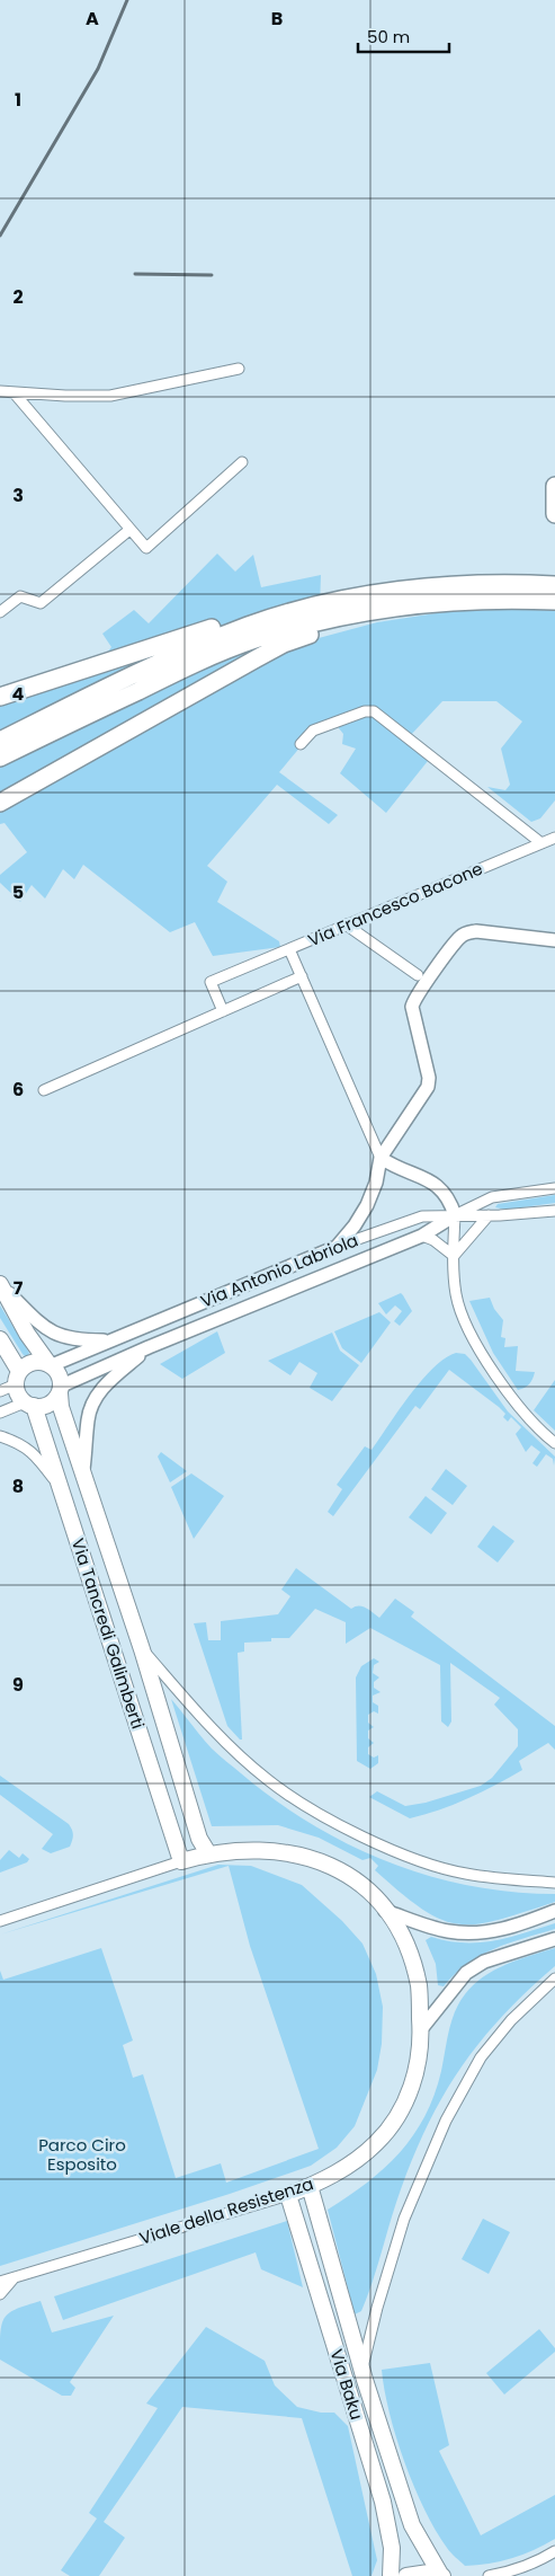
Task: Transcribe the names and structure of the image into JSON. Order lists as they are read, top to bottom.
{
  "streets": {
    "main road": ["Via Tancredi Galimberti", "Viale della Resistenza", "Via Baku"],
    "street": ["Via Francesco Bacone", "Via Antonio Labriola"]
  },
  "crossings": [
    ["Via Antonio Labriola", "Via Tancredi Galimberti"],
    ["Via Tancredi Galimberti", "Viale della Resistenza"],
    ["Viale della Resistenza", "Via Baku"]
  ],
  "parks": ["Parco Ciro Esposito"],
  "scale_bar": "50 m",
  "grid": {
    "columns": ["A", "B"],
    "rows": [
      "1",
      "2",
      "3",
      "4",
      "5",
      "6",
      "7",
      "8",
      "9"
    ]
  }
}
